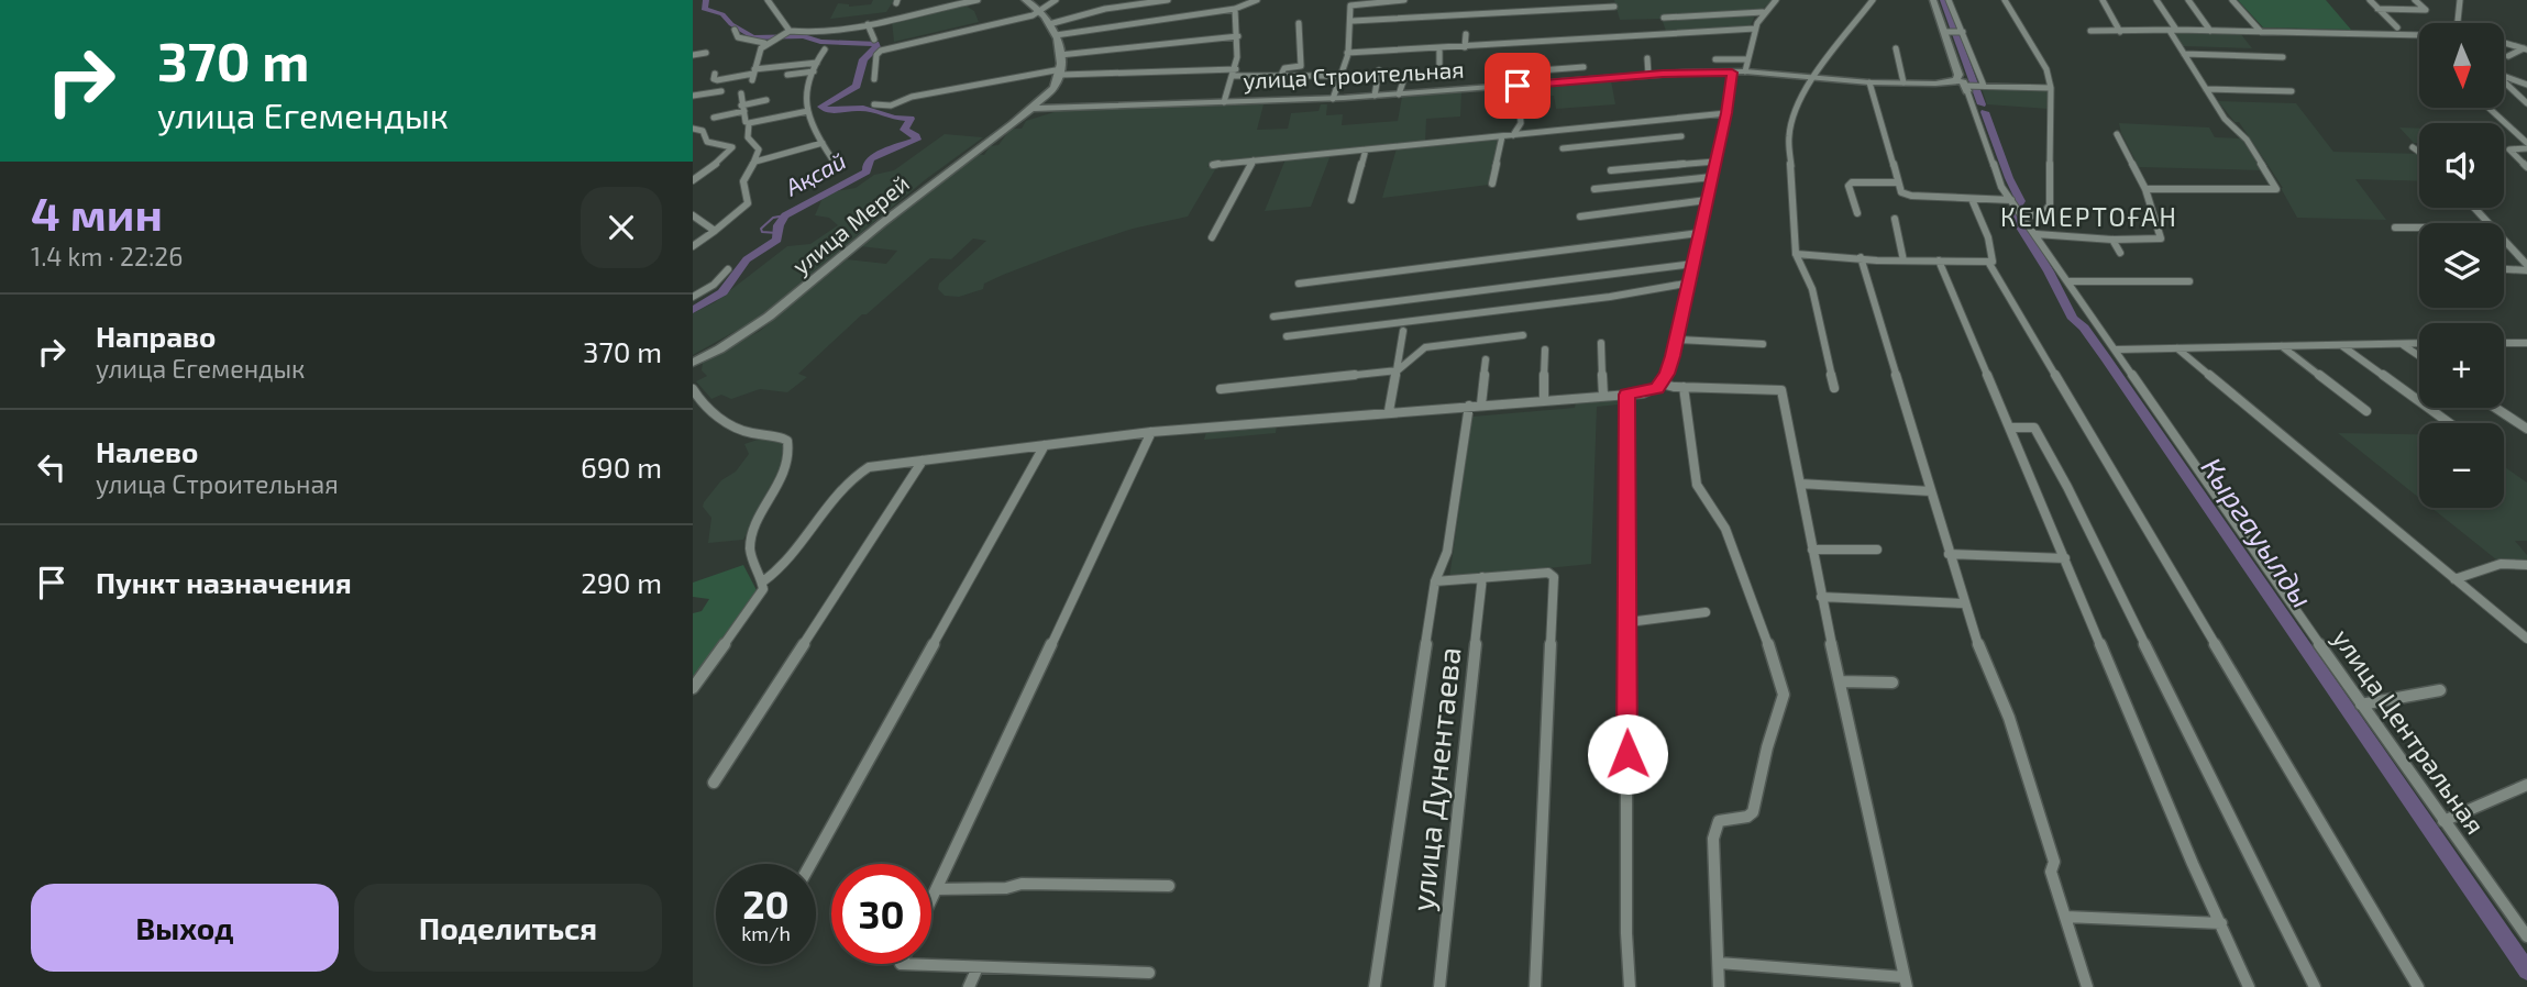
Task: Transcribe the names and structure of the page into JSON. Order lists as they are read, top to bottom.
{
  "streets": {
    "main road": ["улица Строительная", "улица Мерей", "улица Центральная"],
    "street": ["улица Дунентаева"]
  },
  "crossings": [
    ["улица Строительная", "улица Мерей"],
    ["улица Строительная", "улица Центральная"]
  ],
  "districts": ["КЕМЕРТОҒАН"],
  "water": ["Ақсай", "Кыргауылды"],
  "north": "bottom",
  "page": {
    "turn": ["370 m", "улица Егемендык"],
    "map_buttons": ["+", "−"],
    "heading": ["4 мин", "1.4 km · 22:26"],
    "list": [
      {
        "name": "Направо",
        "note": "улица Егемендык",
        "value": "370 m"
      },
      {
        "name": "Налево",
        "note": "улица Строительная",
        "value": "690 m"
      },
      {
        "name": "Пункт назначения",
        "value": "290 m"
      }
    ],
    "speed": "20 km/h",
    "limit": "30",
    "buttons": ["Выход", "Поделиться"]
  }
}
